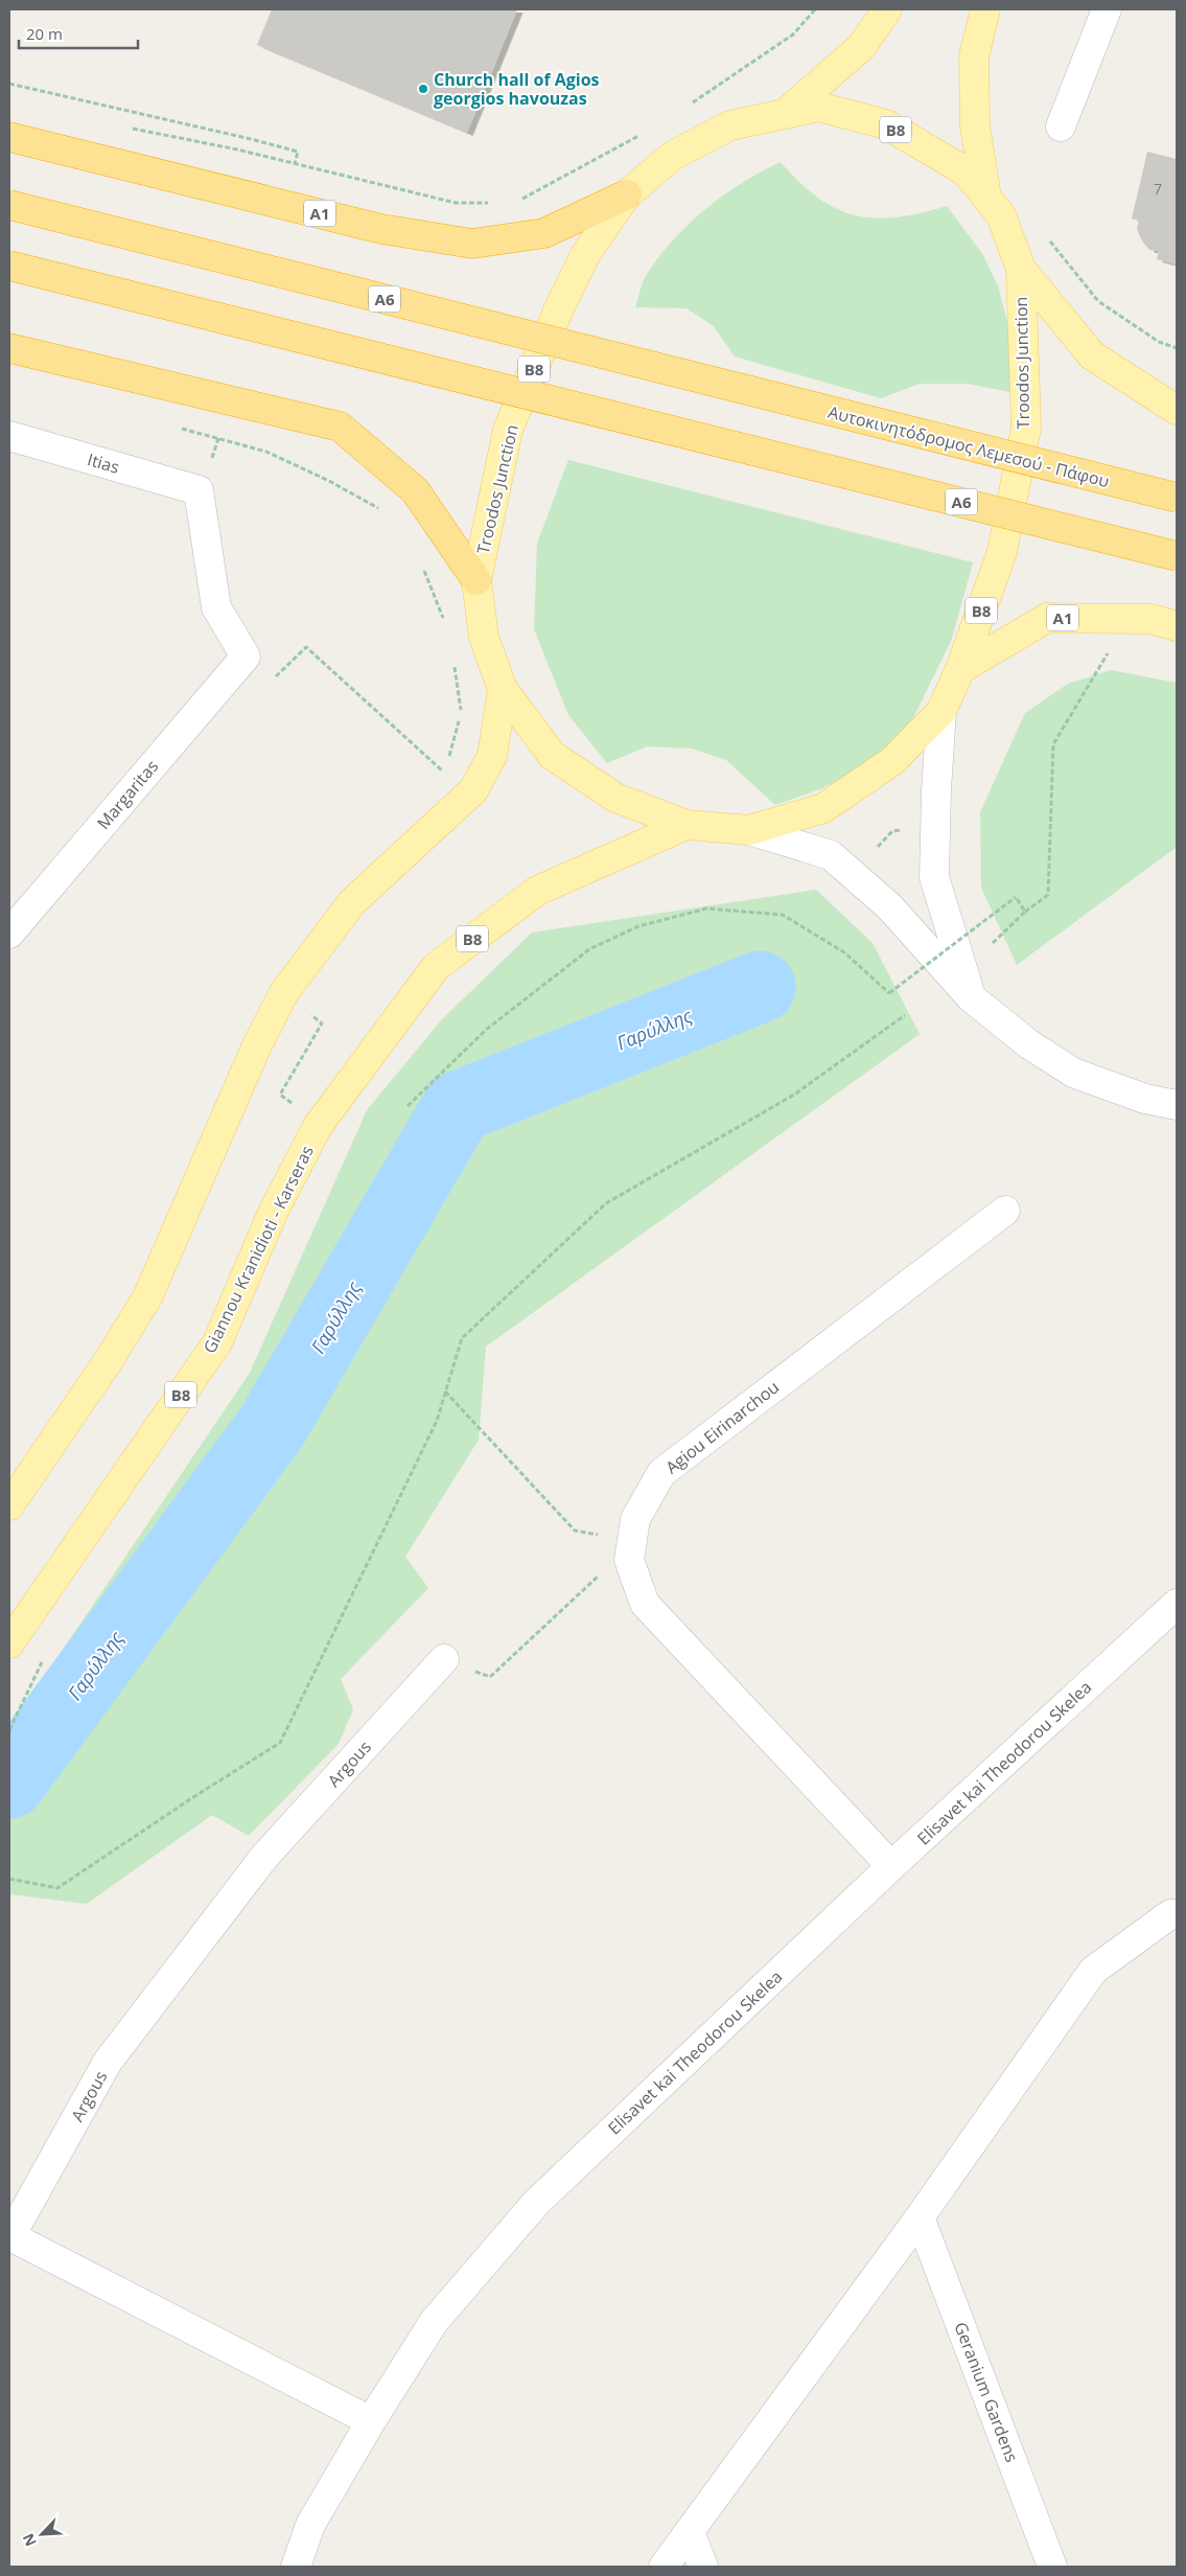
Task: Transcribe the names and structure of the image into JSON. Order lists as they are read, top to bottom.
{
  "streets": {
    "highway": ["A1", "A6", "Αυτοκινητόδρομος Λεμεσού - Πάφου"],
    "main road": ["B8", "Troodos Junction", "Giannou Kranidioti - Karseras"],
    "street": [
      "Itias",
      "Margaritas",
      "Agiou Eirinarchou",
      "Elisavet kai Theodorou Skelea",
      "Argous",
      "Geranium Gardens"
    ]
  },
  "crossings": [
    ["B8", "Troodos Junction"],
    ["A1", "Troodos Junction"],
    ["Troodos Junction", "Giannou Kranidioti - Karseras"],
    ["Itias", "Margaritas"],
    ["Agiou Eirinarchou", "Elisavet kai Theodorou Skelea"],
    ["Elisavet kai Theodorou Skelea", "Argous"]
  ],
  "water": ["Γαρύλλης"],
  "places": ["Church hall of Agios georgios havouzas"],
  "house_numbers": ["7"],
  "scale_bar": "20 m",
  "north": "bottom left"
}
